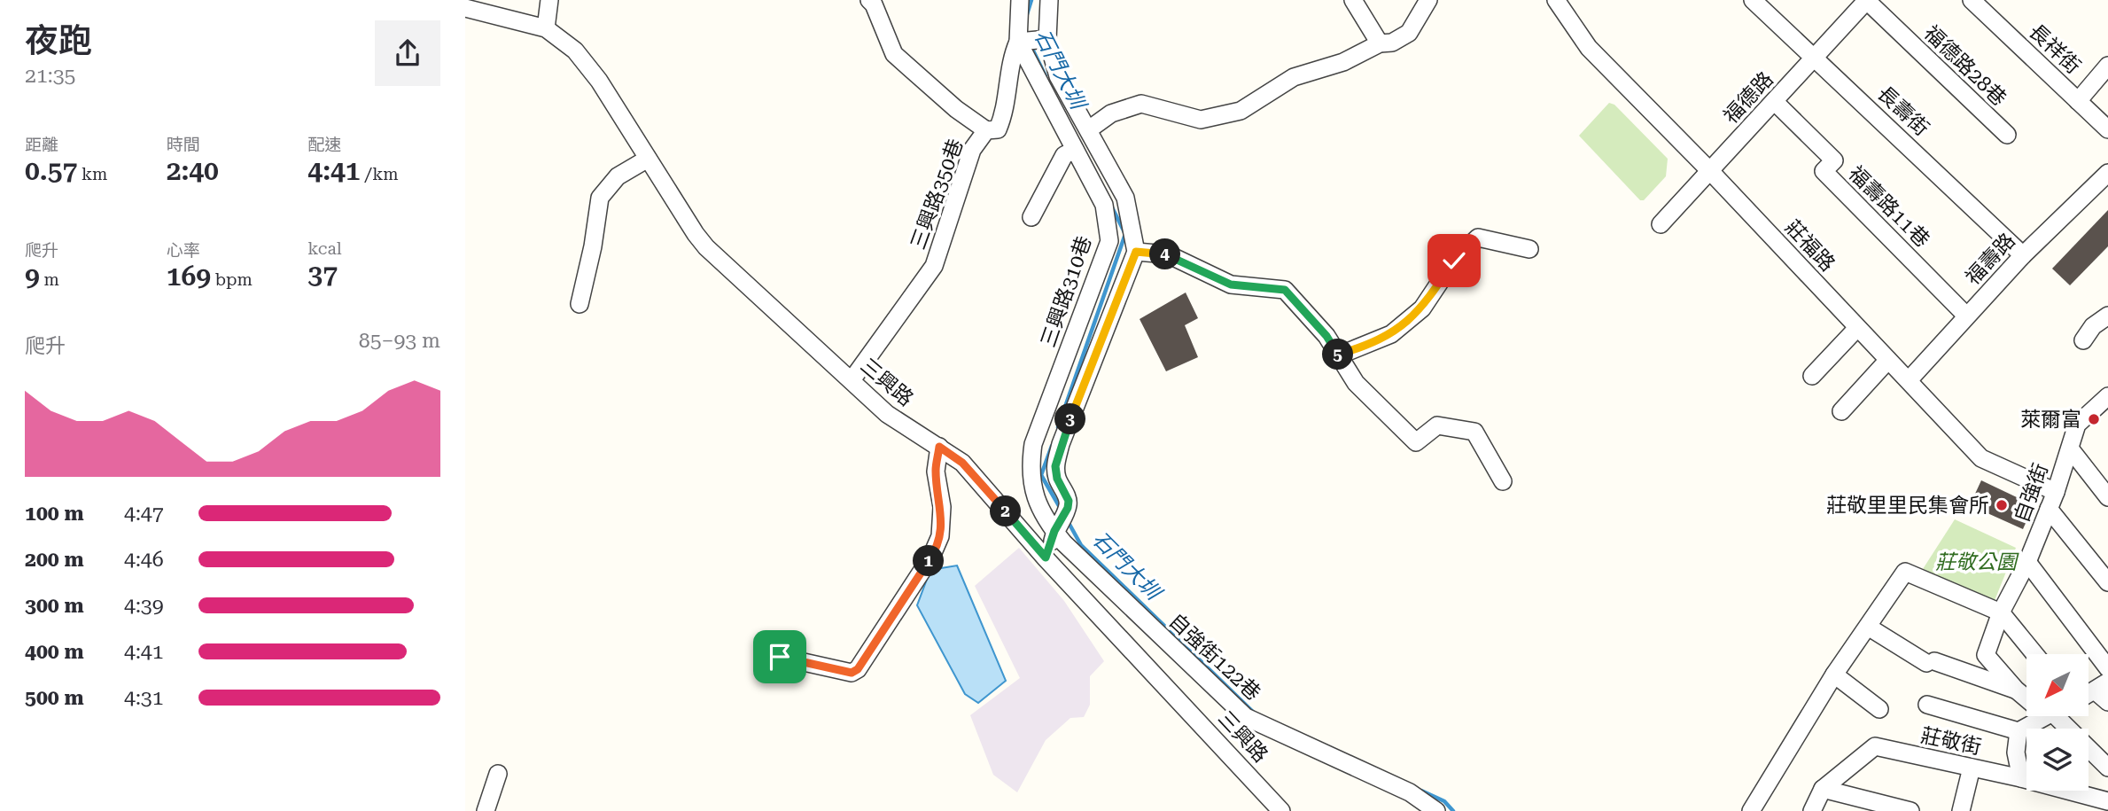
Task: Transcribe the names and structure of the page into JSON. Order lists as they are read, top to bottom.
{
  "streets": {
    "street": [
      "長祥街",
      "福德路28巷",
      "福德路",
      "長壽街",
      "三興路350巷",
      "福壽路11巷",
      "莊福路",
      "福壽路",
      "三興路310巷",
      "三興路",
      "自強街",
      "自強街122巷",
      "莊敬街"
    ]
  },
  "crossings": [
    ["福德路28巷", "福德路"],
    ["福德路", "長壽街"],
    ["福德路", "福壽路11巷"],
    ["福德路", "莊福路"],
    ["長壽街", "福壽路"],
    ["三興路350巷", "三興路310巷"],
    ["三興路350巷", "三興路"],
    ["福壽路11巷", "福壽路"],
    ["莊福路", "福壽路"],
    ["莊福路", "自強街"],
    ["三興路310巷", "自強街122巷"]
  ],
  "water": ["石門大圳"],
  "parks": ["莊敬公園"],
  "places": ["萊爾富", "莊敬里里民集會所"],
  "north": "bottom left",
  "page": {
    "heading": ["夜跑", "21:35"],
    "stats": [
      ["距離", "0.57 km"],
      ["時間", "2:40"],
      ["配速", "4:41 /km"],
      ["爬升", "9 m"],
      ["心率", "169 bpm"],
      ["kcal", "37"]
    ],
    "pins": [
      "4",
      "5",
      "3",
      "2",
      "1"
    ],
    "chart": ["爬升", "85–93 m"],
    "list": [
      {
        "name": "100 m",
        "note": "4:47"
      },
      {
        "name": "200 m",
        "note": "4:46"
      },
      {
        "name": "300 m",
        "note": "4:39"
      },
      {
        "name": "400 m",
        "note": "4:41"
      },
      {
        "name": "500 m",
        "note": "4:31"
      }
    ]
  }
}
